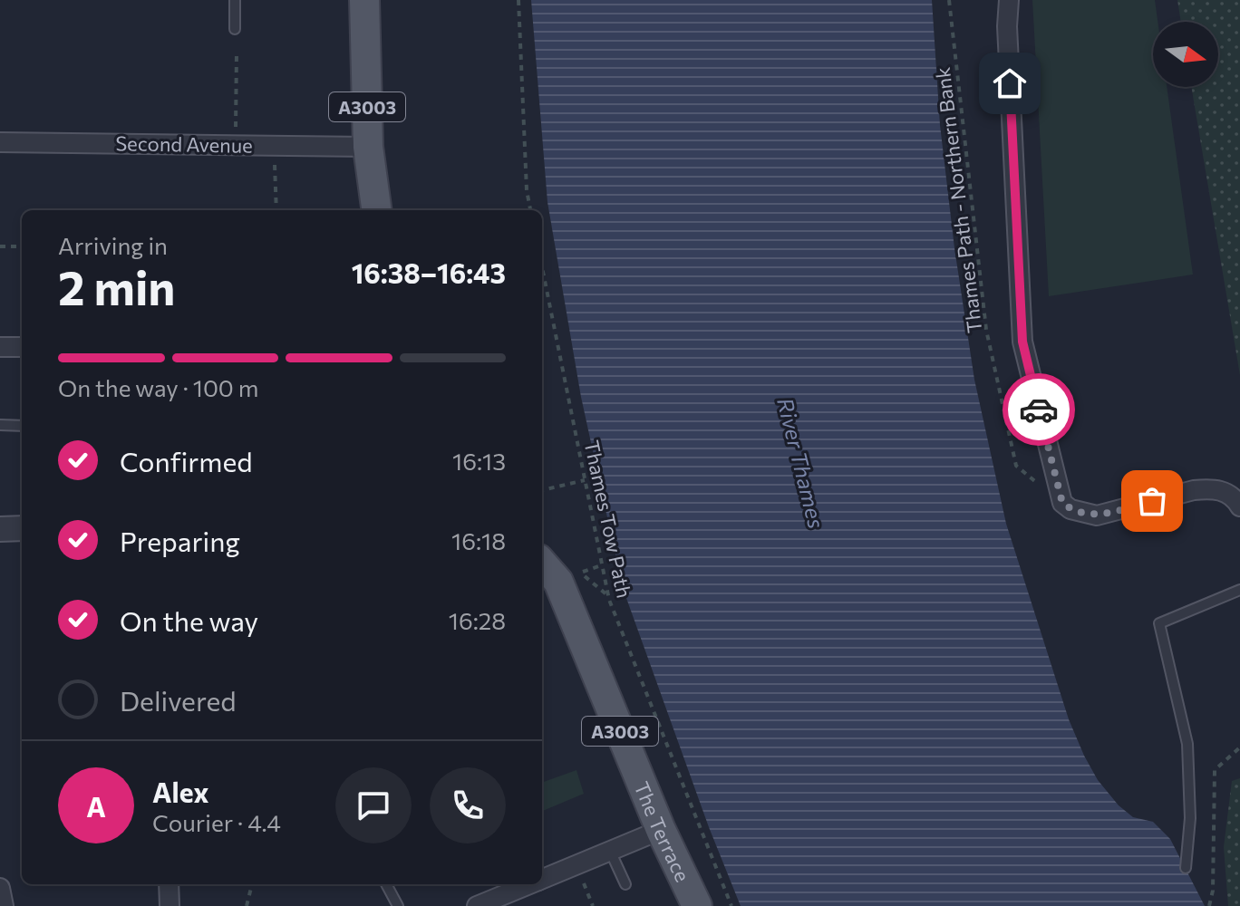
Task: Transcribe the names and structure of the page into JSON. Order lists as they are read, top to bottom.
{
  "streets": {
    "main road": ["A3003", "The Terrace"],
    "street": ["Second Avenue"],
    "path": ["Thames Path - Northern Bank", "Thames Tow Path"]
  },
  "crossings": [
    ["A3003", "Second Avenue"]
  ],
  "water": ["River Thames"],
  "north": "right",
  "page": {
    "heading": ["2 min", "Arriving in", "16:38–16:43"],
    "panel": ["Alex", "Courier · 4.4"],
    "bar": "On the way · 100 m",
    "list": [
      ["Confirmed", "16:13"],
      ["Preparing", "16:18"],
      ["On the way", "16:28"],
      "Delivered"
    ],
    "round": "A"
  }
}
